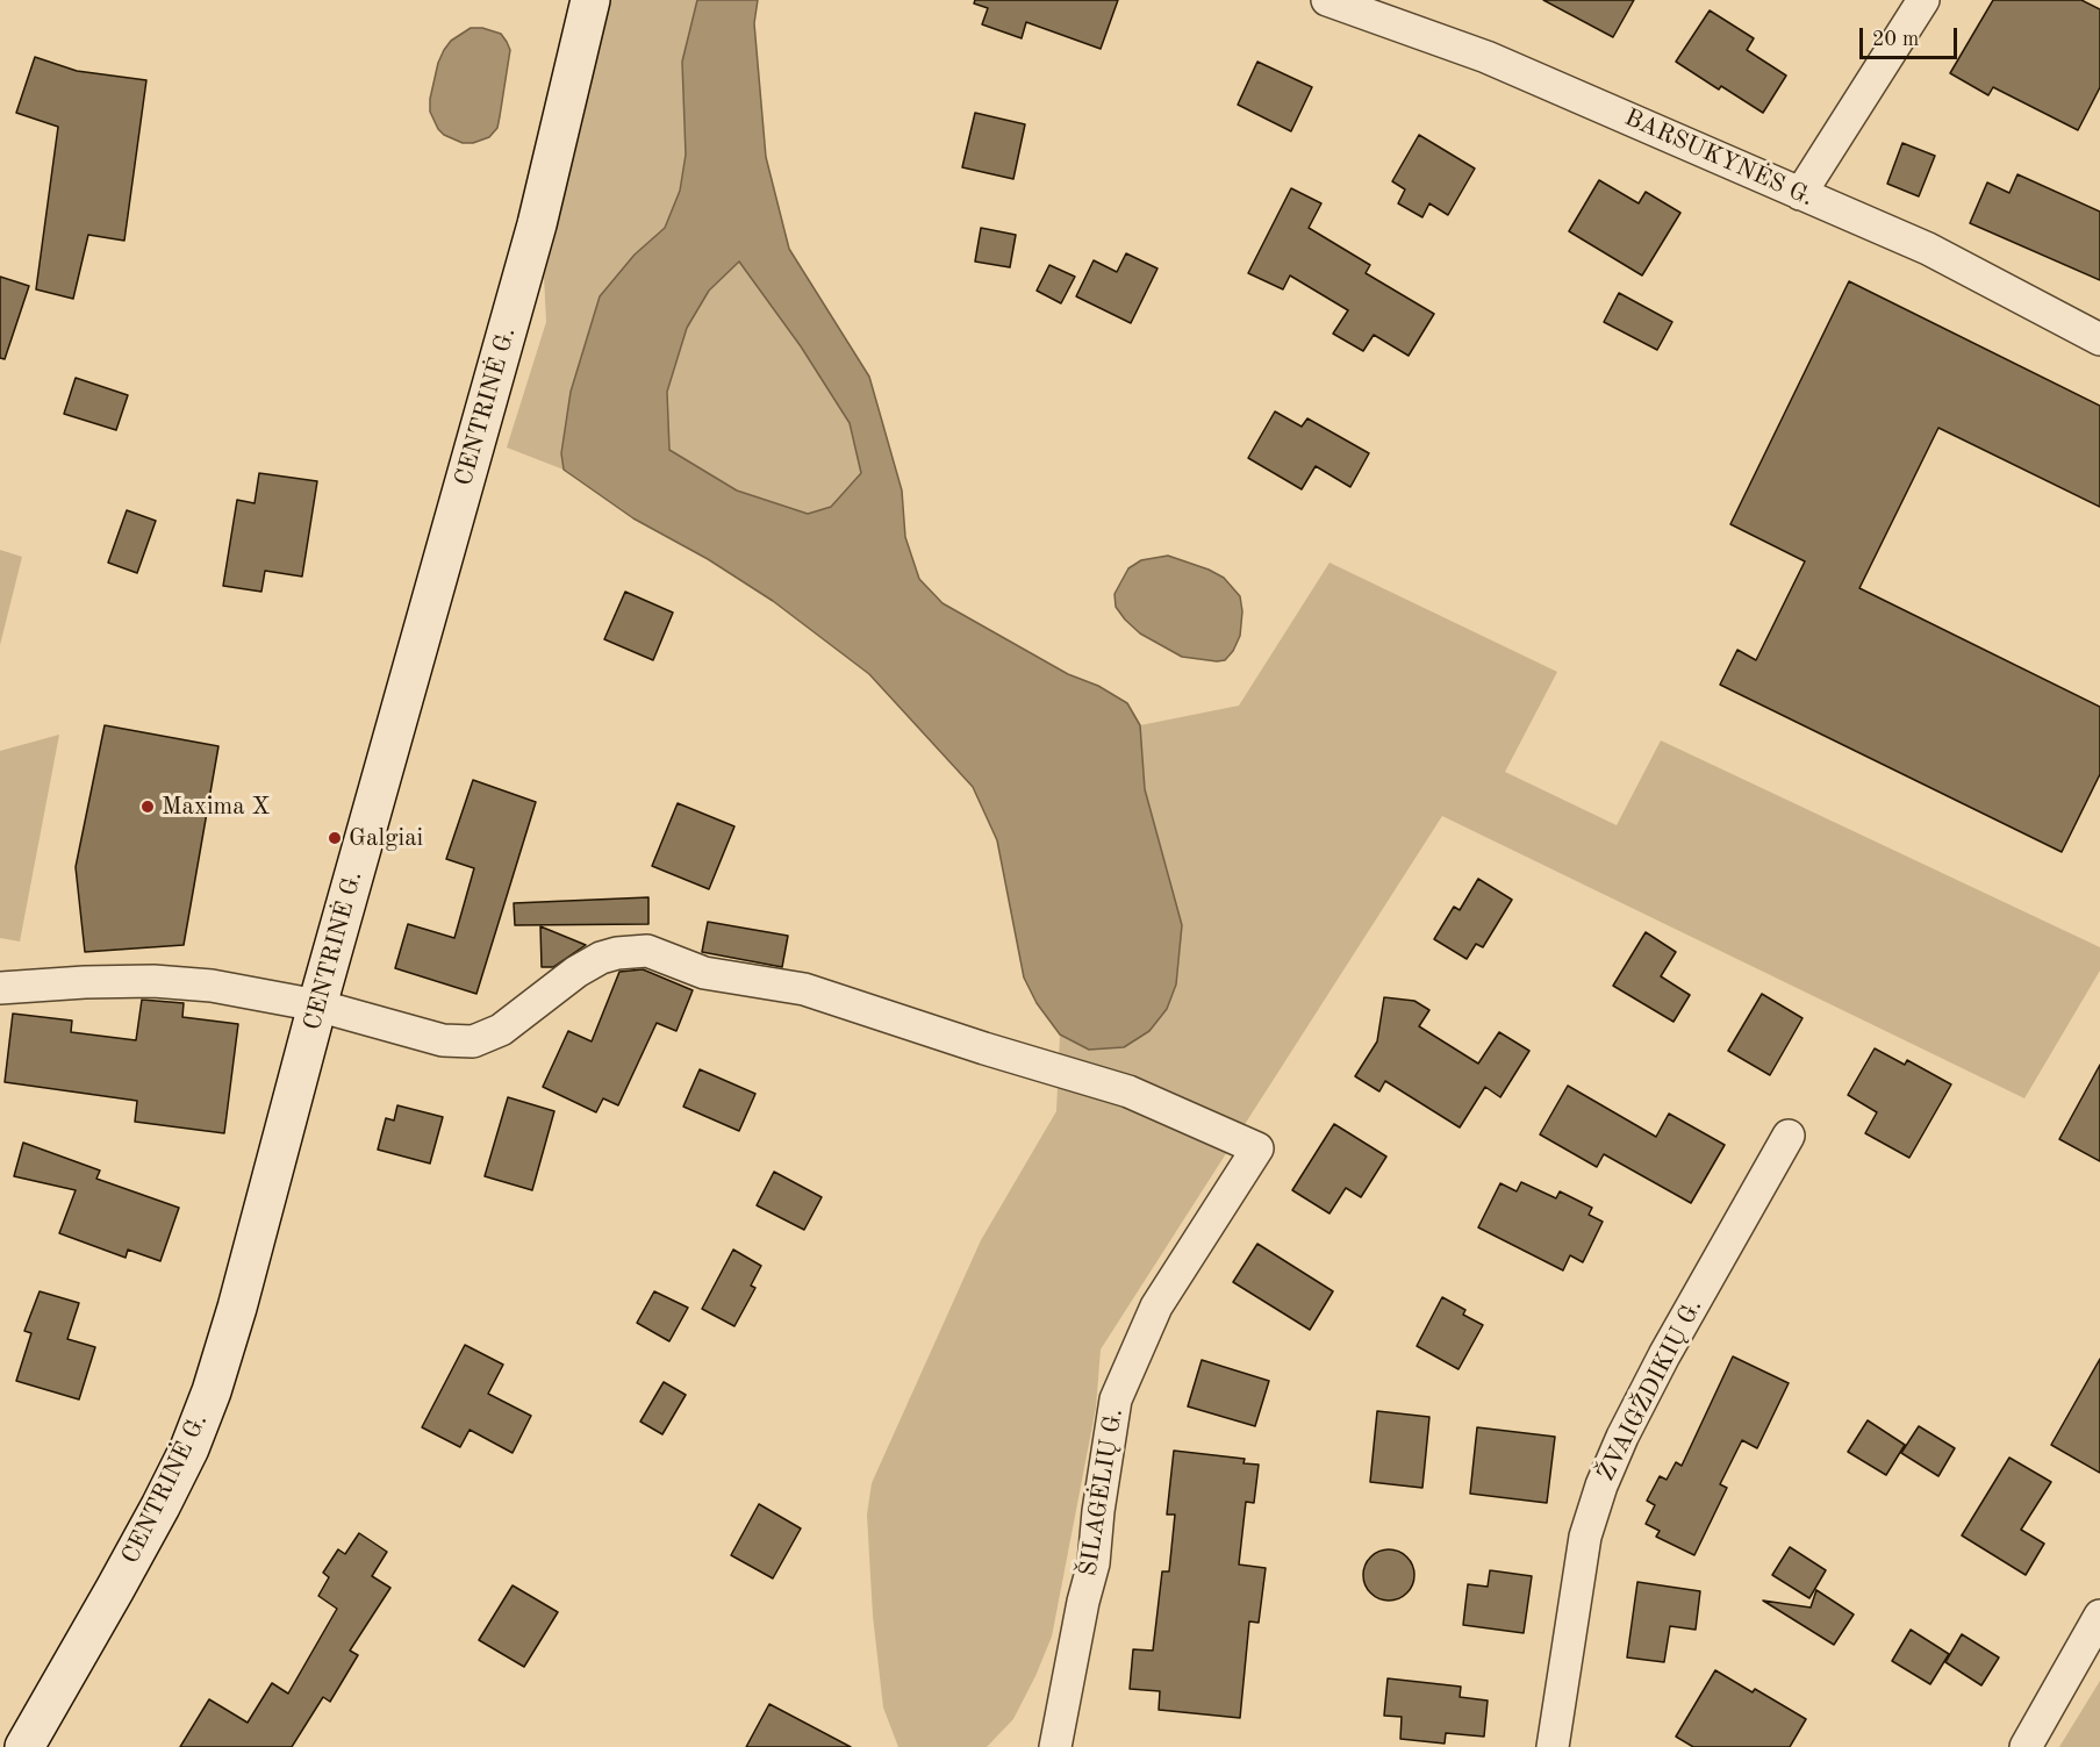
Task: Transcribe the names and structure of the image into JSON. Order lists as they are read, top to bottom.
{
  "streets": {
    "main road": ["CENTRINĖ G."],
    "street": ["BARSUKYNĖS G.", "ŽVAIGŽDIKIŲ G.", "ŠILAGĖLIŲ G."]
  },
  "crossings": [
    ["CENTRINĖ G.", "ŠILAGĖLIŲ G."]
  ],
  "places": ["Maxima X", "Galgiai"],
  "scale_bar": "20 m"
}
